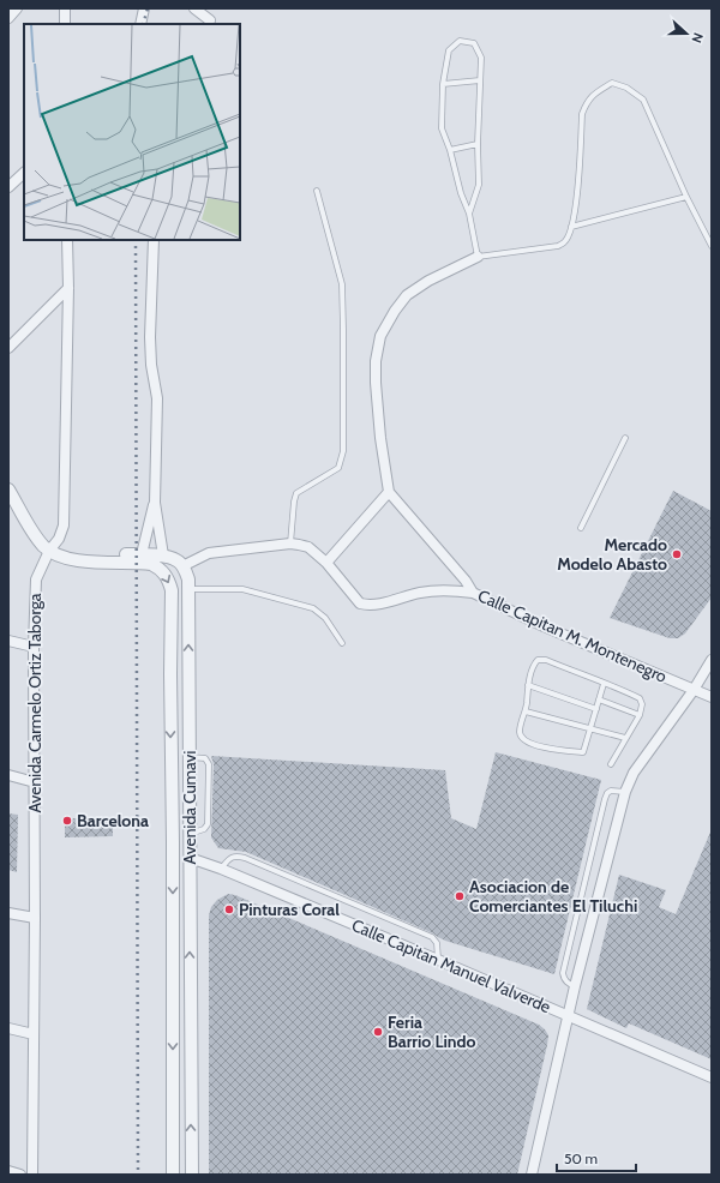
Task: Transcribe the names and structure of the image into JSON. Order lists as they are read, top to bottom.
{
  "streets": {
    "street": [
      "Calle Capitan M. Montenegro",
      "Avenida Carmelo Ortiz Taborga",
      "Avenida Cumavi",
      "Calle Capitan Manuel Valverde"
    ]
  },
  "crossings": [
    ["Avenida Carmelo Ortiz Taborga", "Avenida Cumavi"],
    ["Avenida Cumavi", "Calle Capitan Manuel Valverde"]
  ],
  "places": [
    "Mercado Modelo Abasto",
    "Barcelona",
    "Asociacion de Comerciantes El Tiluchi",
    "Pinturas Coral",
    "Feria Barrio Lindo"
  ],
  "scale_bar": "50 m",
  "north": "right"
}
